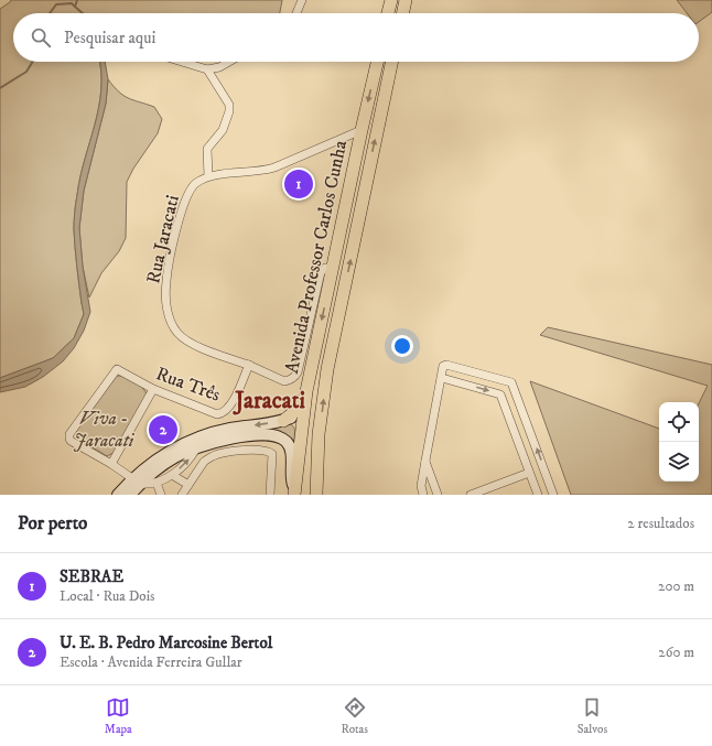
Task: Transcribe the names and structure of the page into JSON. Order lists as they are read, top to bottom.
{
  "streets": {
    "main road": ["Avenida Professor Carlos Cunha"],
    "street": ["Rua Jaracati", "Rua Três"]
  },
  "crossings": [
    ["Rua Jaracati", "Avenida Professor Carlos Cunha"],
    ["Rua Jaracati", "Rua Três"]
  ],
  "districts": ["Jaracati"],
  "parks": ["Viva - Jaracati"],
  "page": {
    "search": "Pesquisar aqui",
    "pins": ["1", "2"],
    "heading": ["Por perto", "2 resultados"],
    "list": [
      {
        "mark": "1",
        "name": "SEBRAE",
        "note": "Local · Rua Dois",
        "value": "200 m"
      },
      {
        "mark": "2",
        "name": "U. E. B. Pedro Marcosine Bertol",
        "note": "Escola · Avenida Ferreira Gullar",
        "value": "260 m"
      }
    ],
    "nav": ["Mapa", "Rotas", "Salvos"]
  }
}
